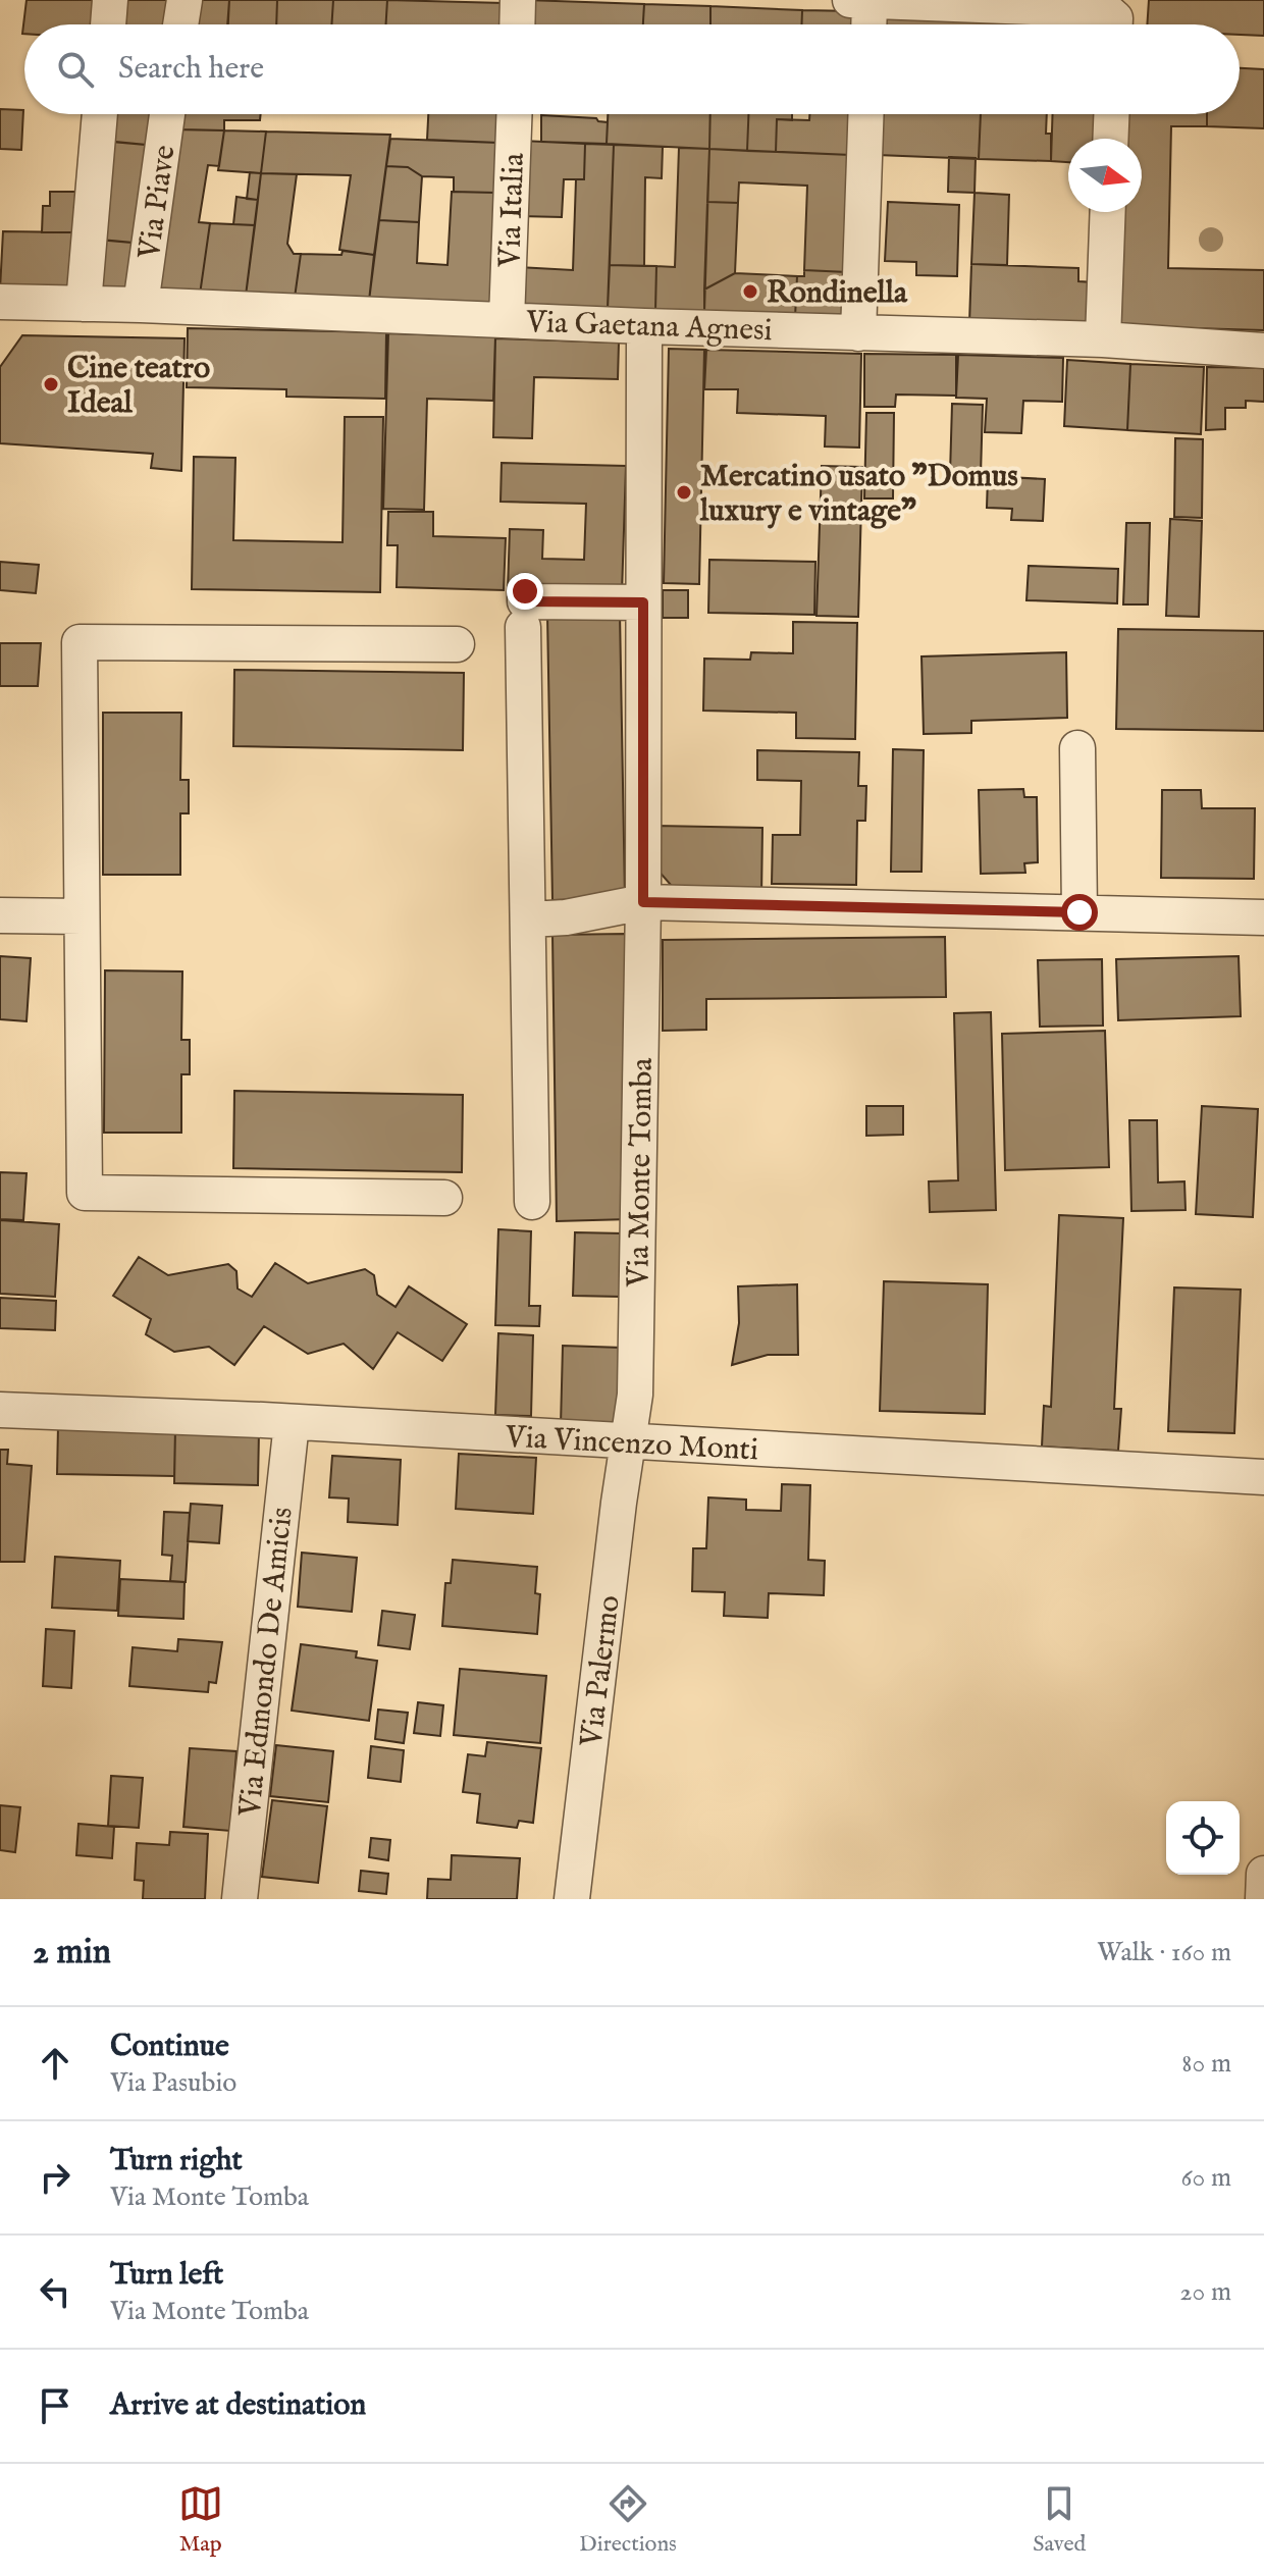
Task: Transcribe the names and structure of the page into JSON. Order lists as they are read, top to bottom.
{
  "streets": {
    "street": [
      "Via Piave",
      "Via Italia",
      "Via Gaetana Agnesi",
      "Via Monte Tomba",
      "Via Vincenzo Monti",
      "Via Edmondo De Amicis",
      "Via Palermo"
    ]
  },
  "crossings": [
    ["Via Piave", "Via Gaetana Agnesi"],
    ["Via Italia", "Via Gaetana Agnesi"],
    ["Via Gaetana Agnesi", "Via Monte Tomba"],
    ["Via Monte Tomba", "Via Vincenzo Monti"],
    ["Via Monte Tomba", "Via Palermo"],
    ["Via Vincenzo Monti", "Via Edmondo De Amicis"],
    ["Via Vincenzo Monti", "Via Palermo"]
  ],
  "places": ["Rondinella", "Cine teatro Ideal", "Mercatino usato \"Domus luxury e vintage\""],
  "north": "right",
  "page": {
    "search": "Search here",
    "heading": ["2 min", "Walk · 160 m"],
    "list": [
      ["Continue", "Via Pasubio", "80 m"],
      ["Turn right", "Via Monte Tomba", "60 m"],
      ["Turn left", "Via Monte Tomba", "20 m"],
      "Arrive at destination"
    ],
    "nav": ["Map", "Directions", "Saved"]
  }
}
